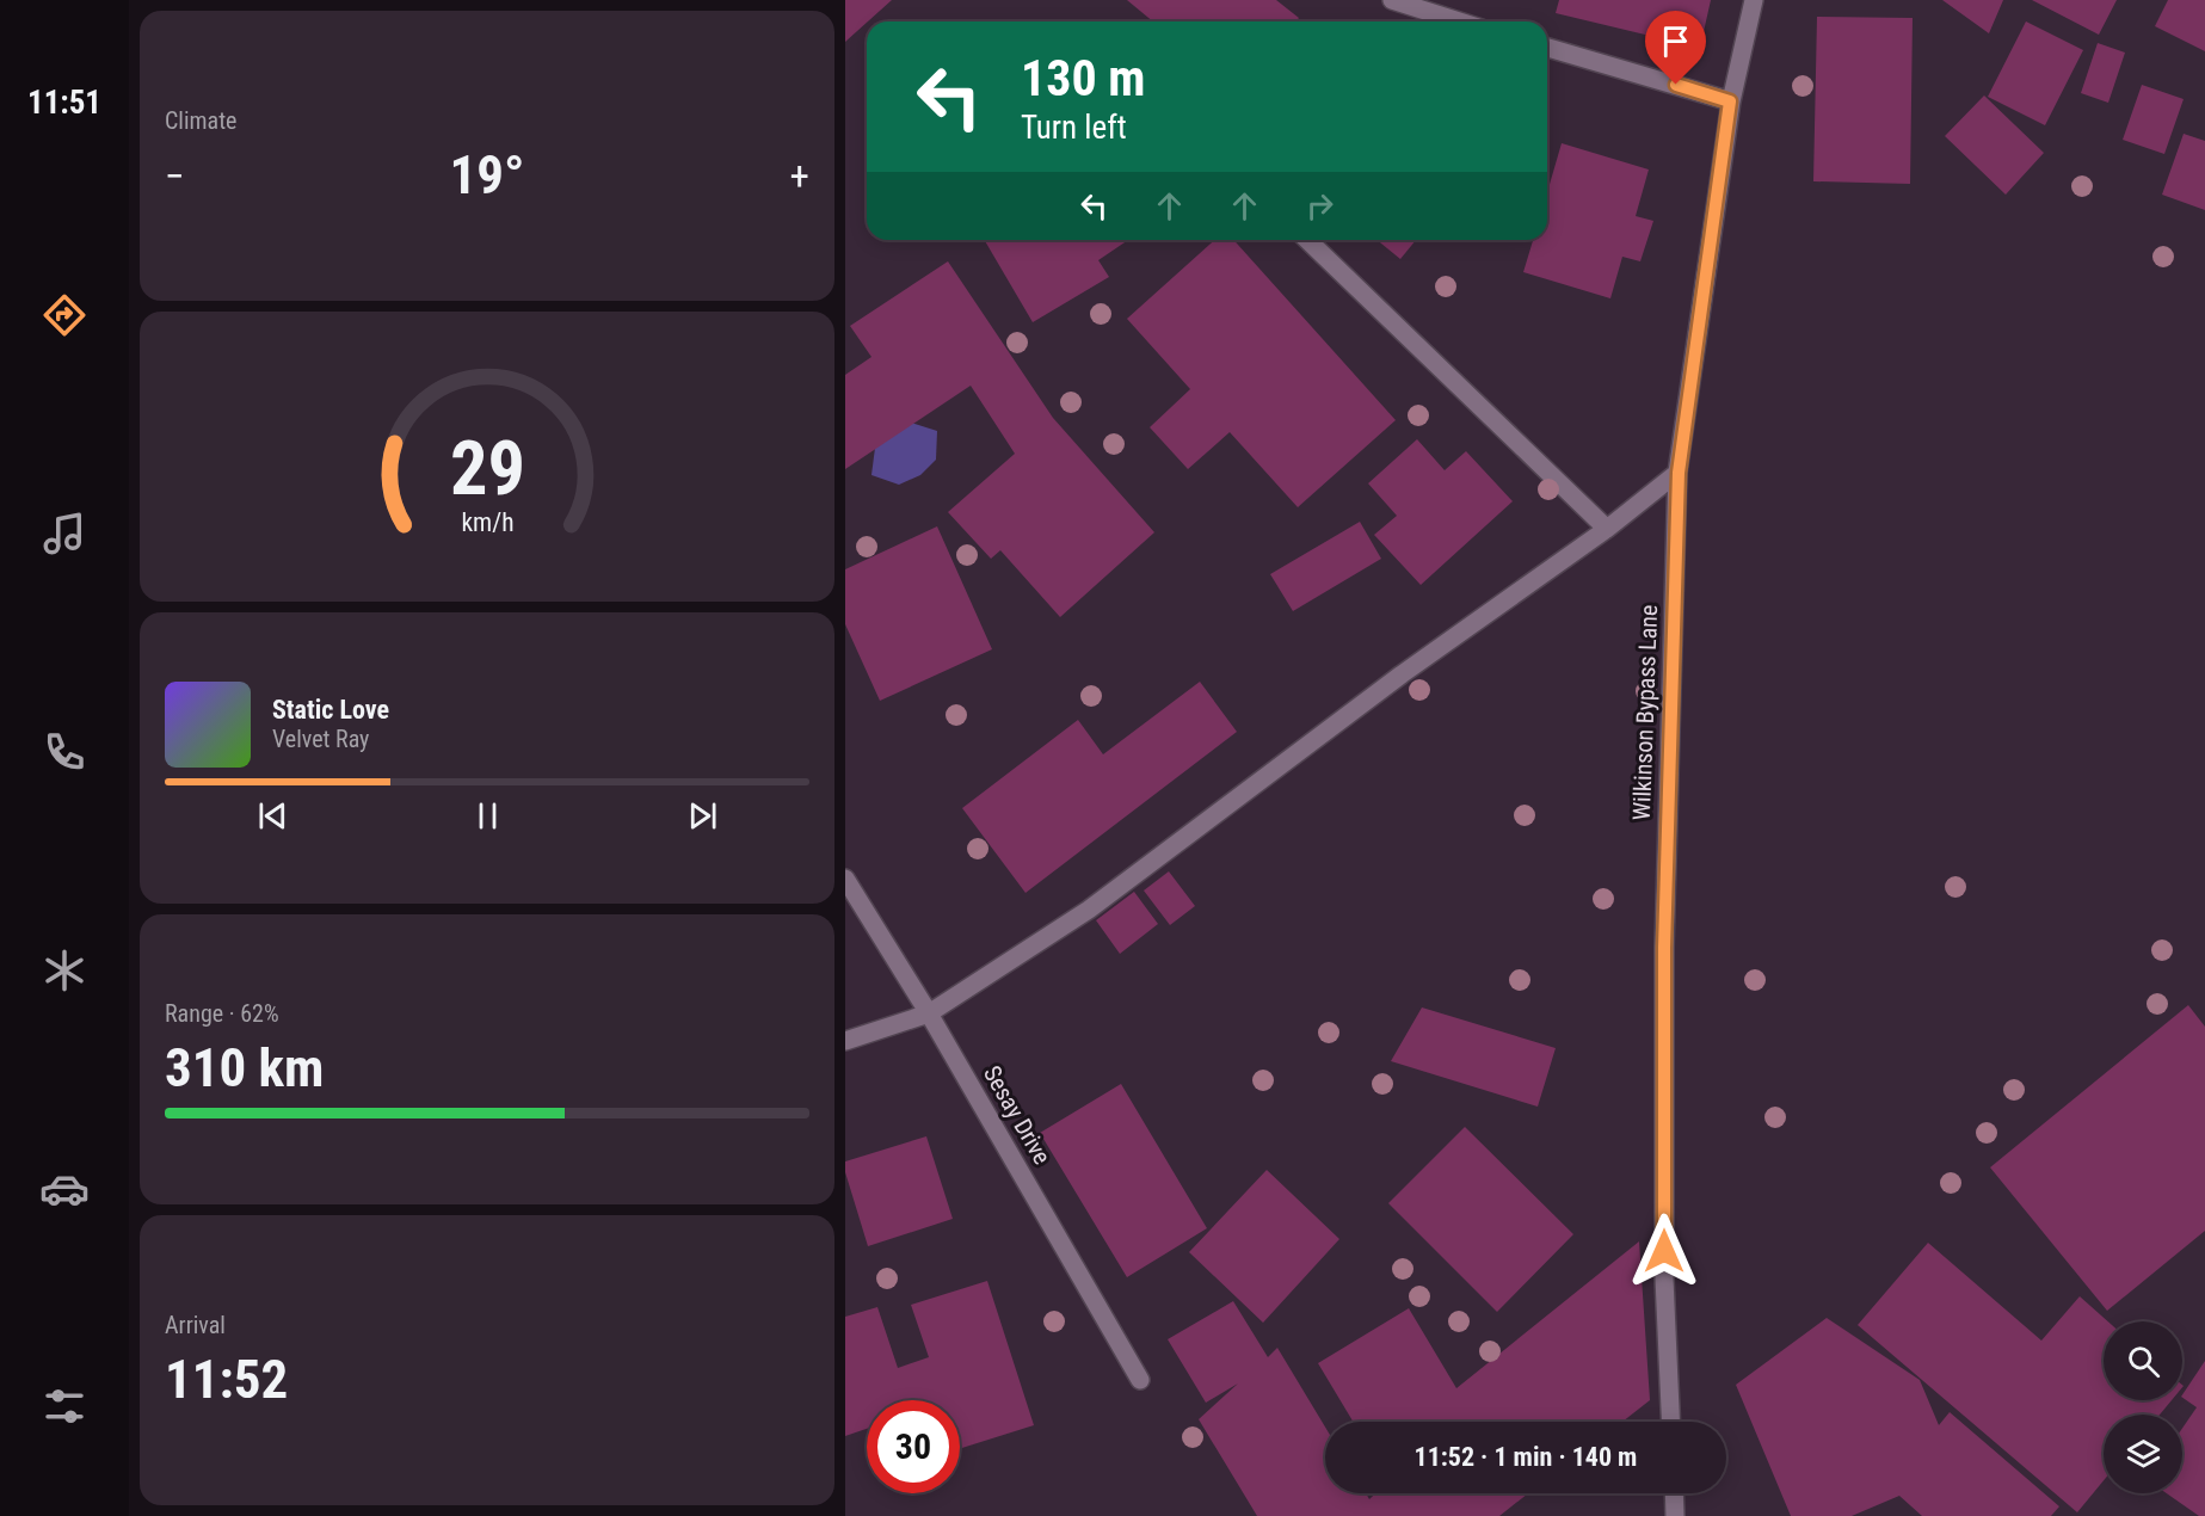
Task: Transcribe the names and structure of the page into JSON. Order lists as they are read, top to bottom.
{
  "streets": {
    "street": ["Wilkinson Bypass Lane", "Sesay Drive"]
  },
  "page": {
    "tabs": "11:51",
    "tile": [
      "Climate",
      ["Range · 62%", "310 km"],
      ["Arrival", "11:52"]
    ],
    "turn": ["130 m", "Turn left"],
    "heat": ["−", "19°", "+"],
    "song": ["Static Love", "Velvet Ray"],
    "limit": "30",
    "trip": "11:52 · 1 min · 140 m",
    "gauge": ["29", "km/h"]
  }
}
